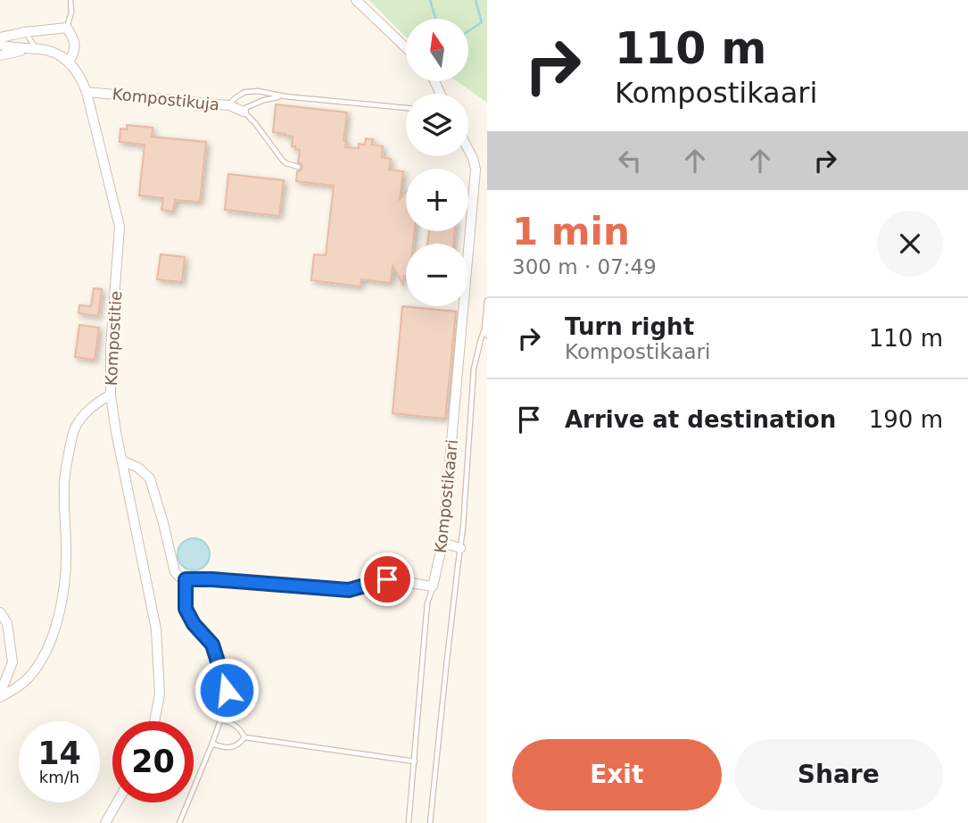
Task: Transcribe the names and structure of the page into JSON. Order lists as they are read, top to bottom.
{
  "streets": {
    "street": ["Kompostikuja", "Kompostitie", "Kompostikaari"]
  },
  "crossings": [
    ["Kompostikuja", "Kompostitie"]
  ],
  "north": "top",
  "page": {
    "turn": ["110 m", "Kompostikaari"],
    "map_buttons": ["+", "−"],
    "heading": ["1 min", "300 m · 07:49"],
    "list": [
      {
        "name": "Turn right",
        "note": "Kompostikaari",
        "value": "110 m"
      },
      {
        "name": "Arrive at destination",
        "value": "190 m"
      }
    ],
    "speed": "14 km/h",
    "limit": "20",
    "buttons": ["Exit", "Share"]
  }
}
